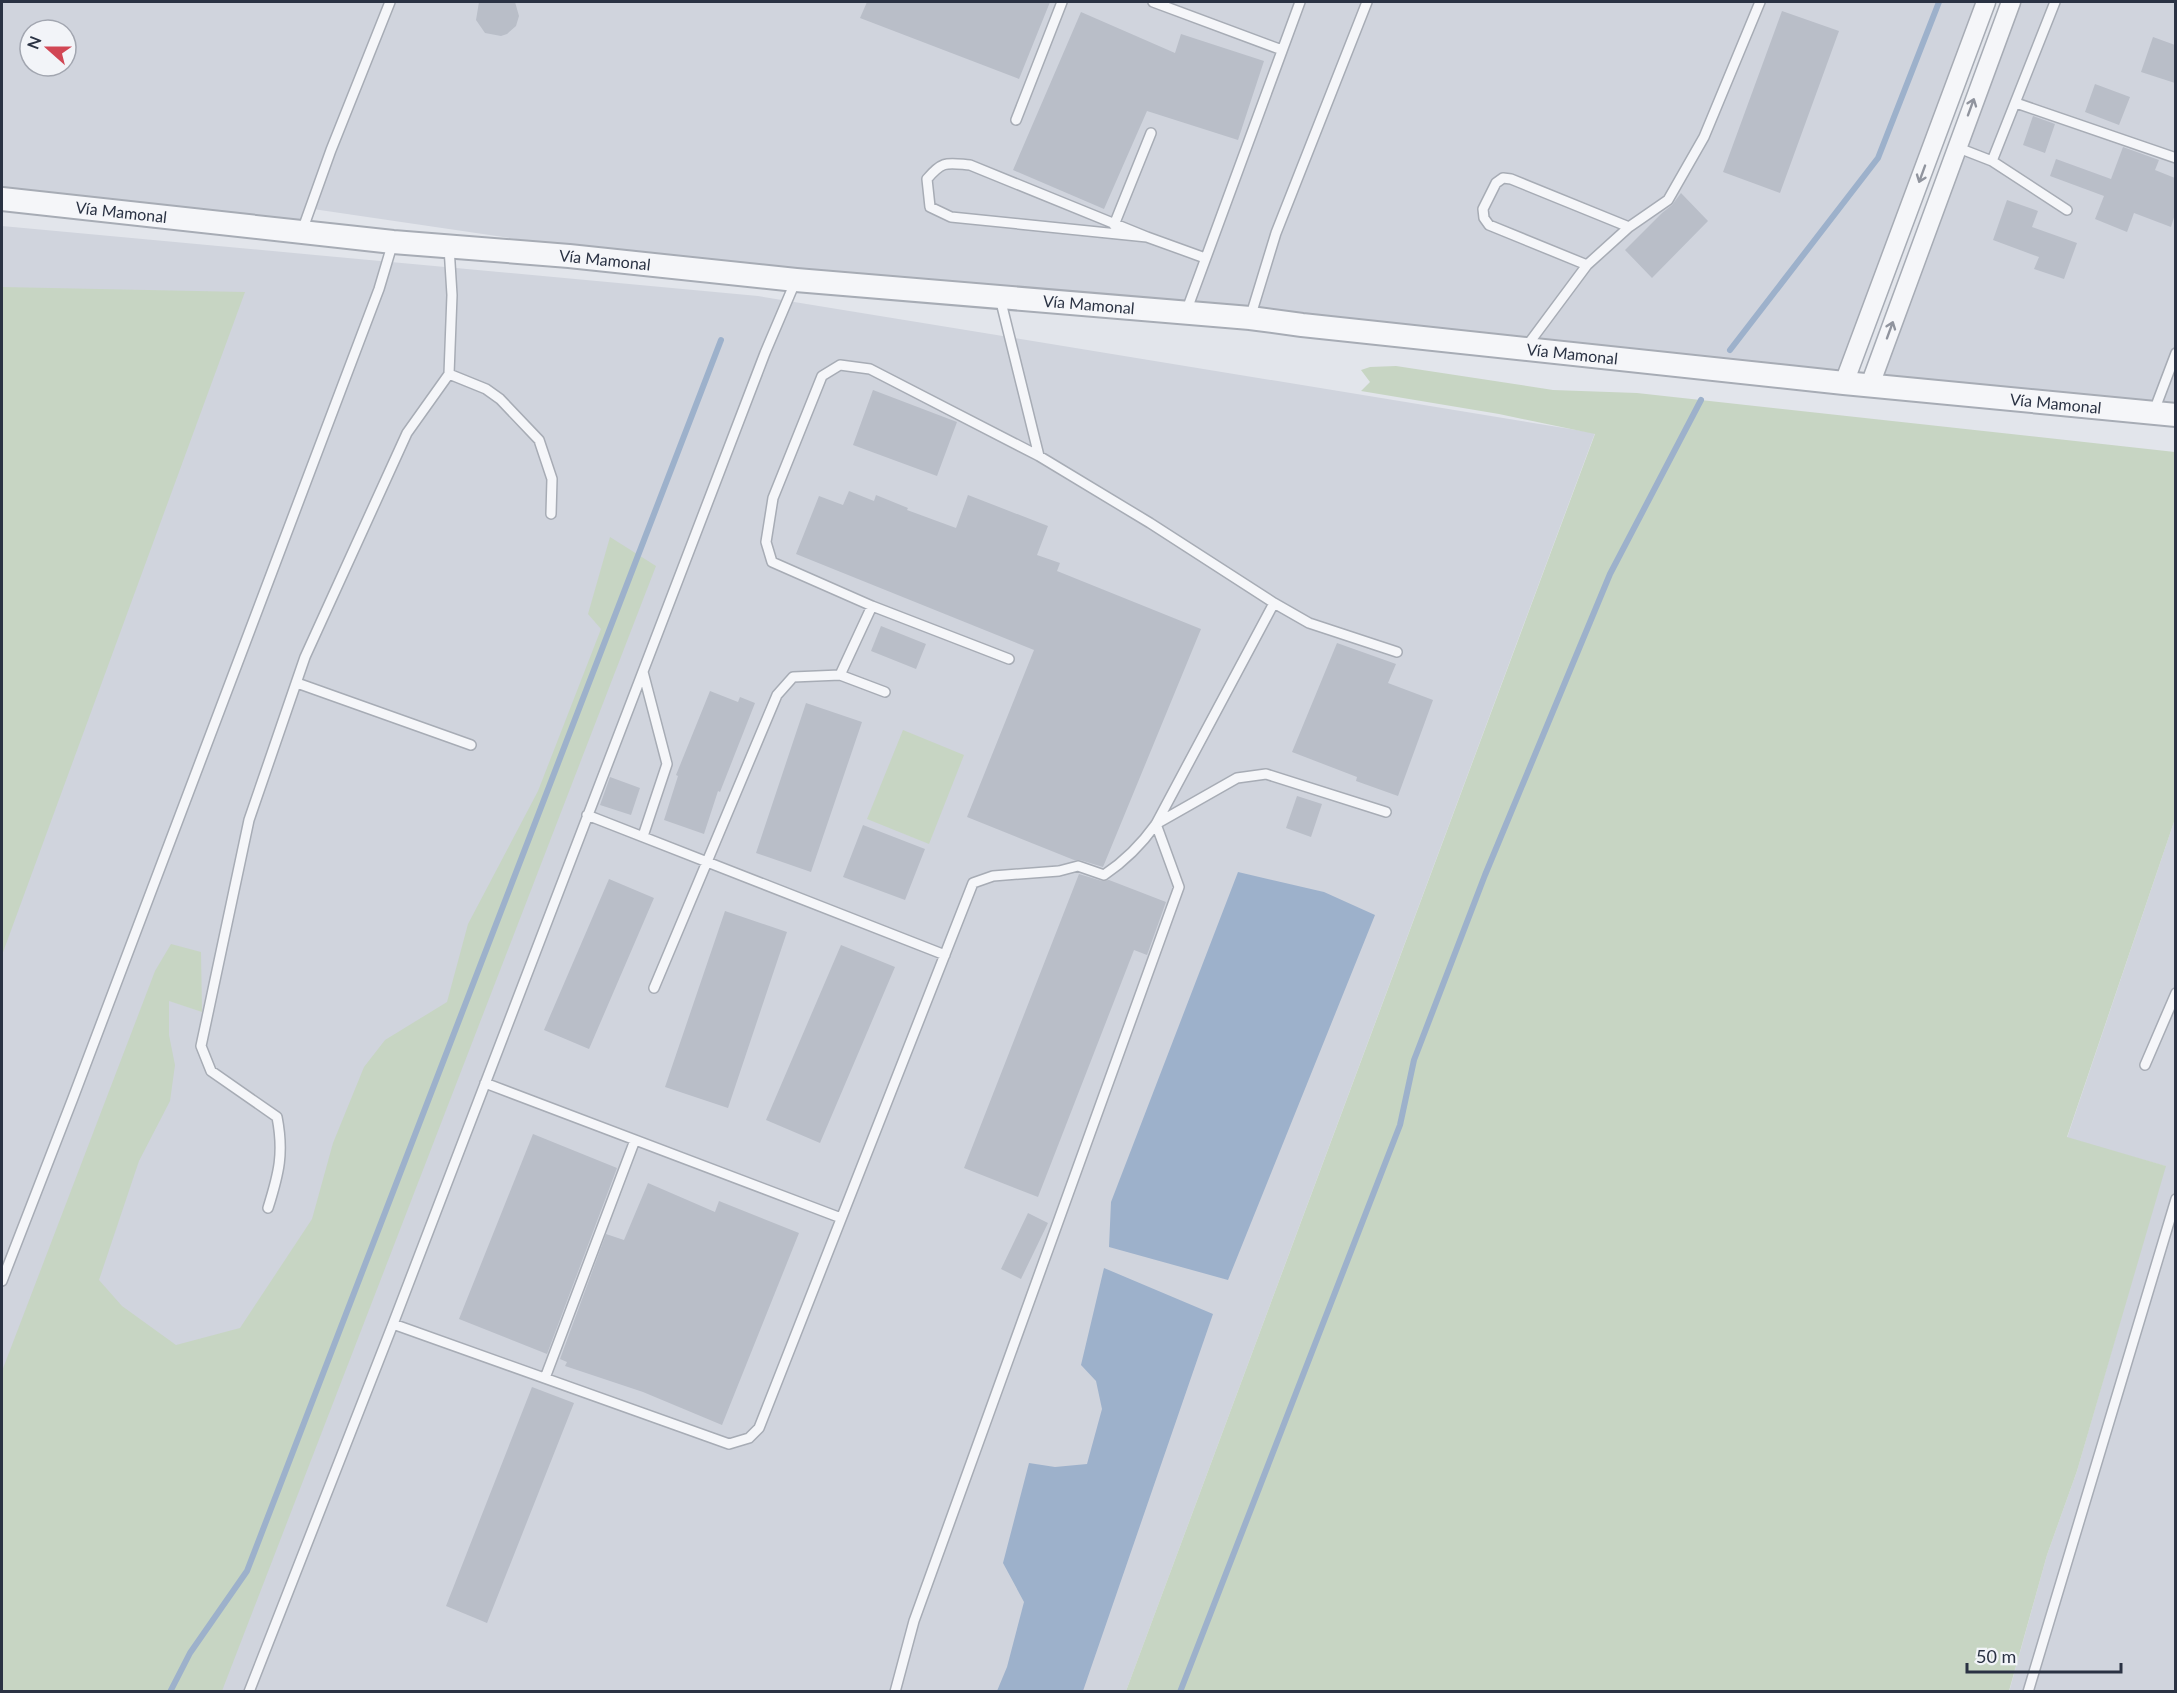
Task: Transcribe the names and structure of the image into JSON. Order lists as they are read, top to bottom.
{
  "streets": {
    "street": ["Vía Mamonal"]
  },
  "scale_bar": "50 m",
  "north": "left"
}
